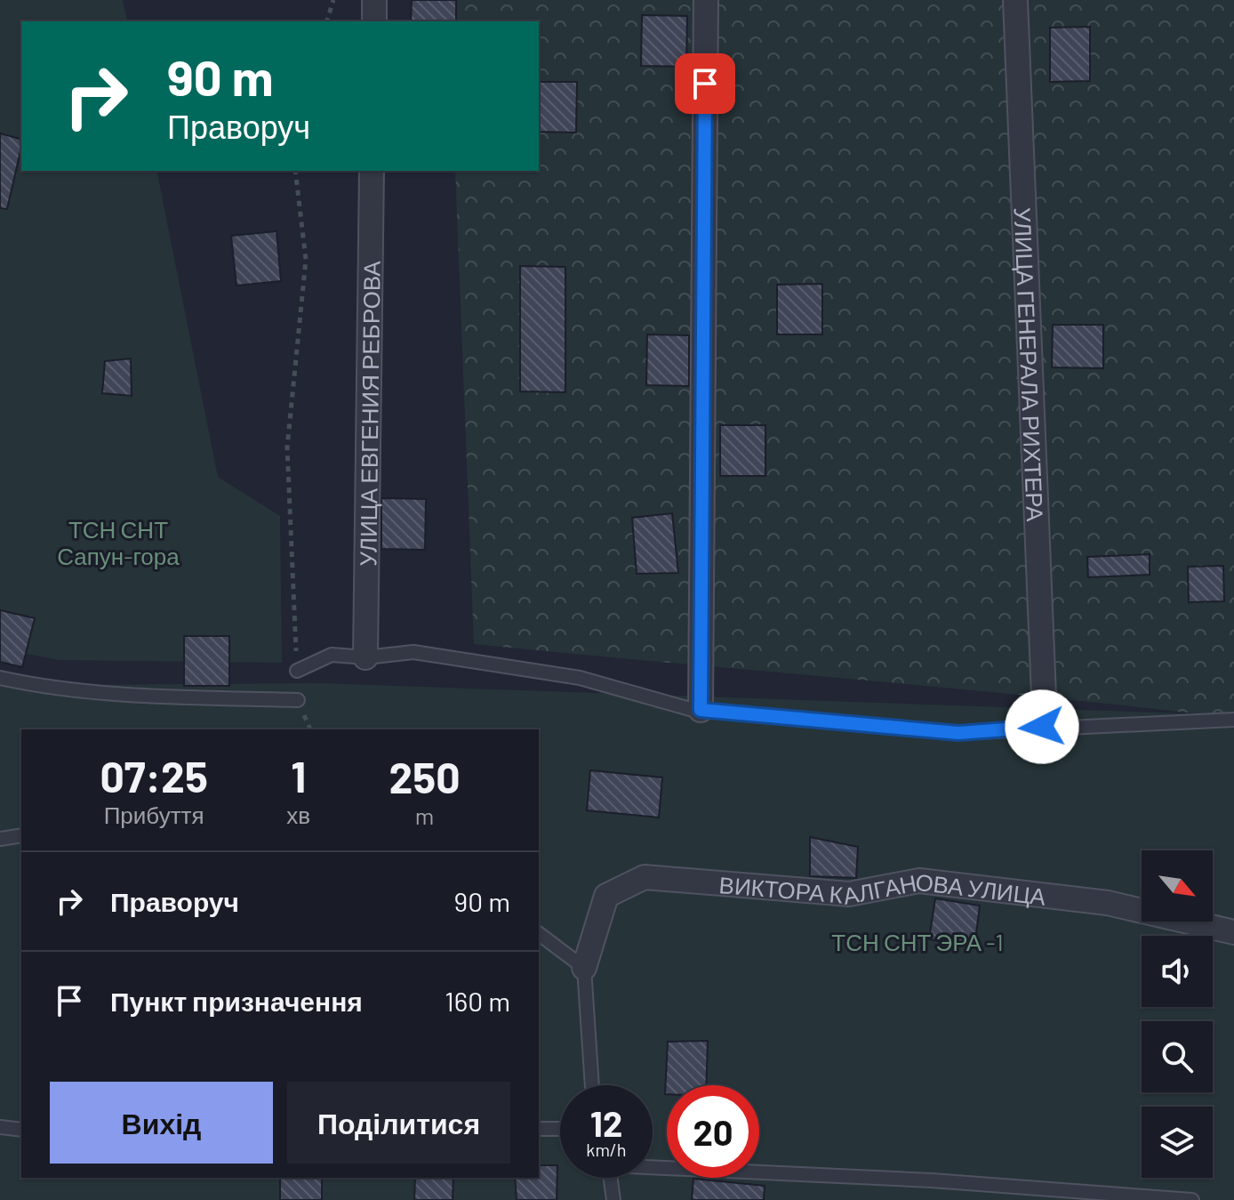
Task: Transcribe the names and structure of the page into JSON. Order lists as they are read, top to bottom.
{
  "streets": {
    "street": ["УЛИЦА ГЕНЕРАЛА РИХТЕРА", "УЛИЦА ЕВГЕНИЯ РЕБРОВА", "ВИКТОРА КАЛГАНОВА УЛИЦА"]
  },
  "parks": ["ТСН СНТ Сапун-гора", "ТСН СНТ ЭРА -1"],
  "north": "bottom right",
  "page": {
    "turn": ["90 m", "Праворуч"],
    "eta": [
      "07:25",
      "Прибуття",
      "1",
      "хв",
      "250",
      "m"
    ],
    "list": [
      {
        "name": "Праворуч",
        "value": "90 m"
      },
      {
        "name": "Пункт призначення",
        "value": "160 m"
      }
    ],
    "buttons": ["Вихід", "Поділитися"],
    "speed": "12 km/h",
    "limit": "20"
  }
}
